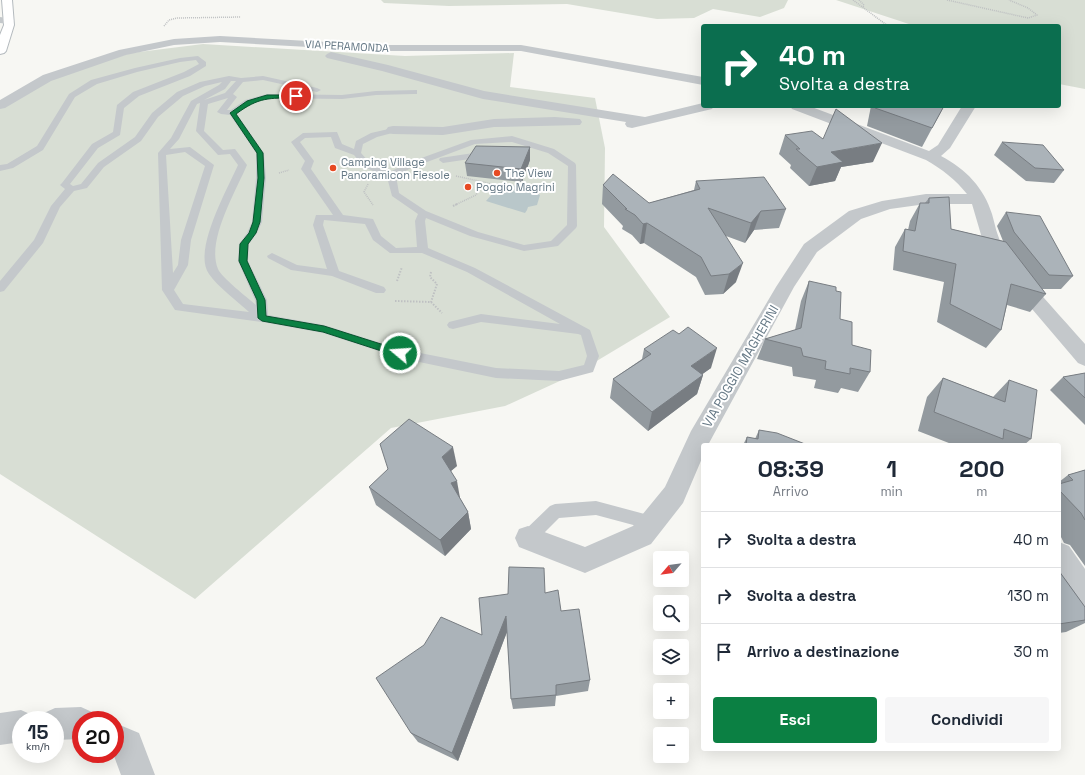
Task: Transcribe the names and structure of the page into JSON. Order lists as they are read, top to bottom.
{
  "streets": {
    "street": ["VIA PERAMONDA", "VIA POGGIO MAGHERINI"]
  },
  "places": ["Camping Village Panoramicon Fiesole", "The View", "Poggio Magrini"],
  "north": "bottom left",
  "page": {
    "turn": ["40 m", "Svolta a destra"],
    "eta": [
      "08:39",
      "Arrivo",
      "1",
      "min",
      "200",
      "m"
    ],
    "list": [
      {
        "name": "Svolta a destra",
        "value": "40 m"
      },
      {
        "name": "Svolta a destra",
        "value": "130 m"
      },
      {
        "name": "Arrivo a destinazione",
        "value": "30 m"
      }
    ],
    "map_buttons": ["+", "−"],
    "buttons": ["Esci", "Condividi"],
    "speed": "15 km/h",
    "limit": "20"
  }
}
